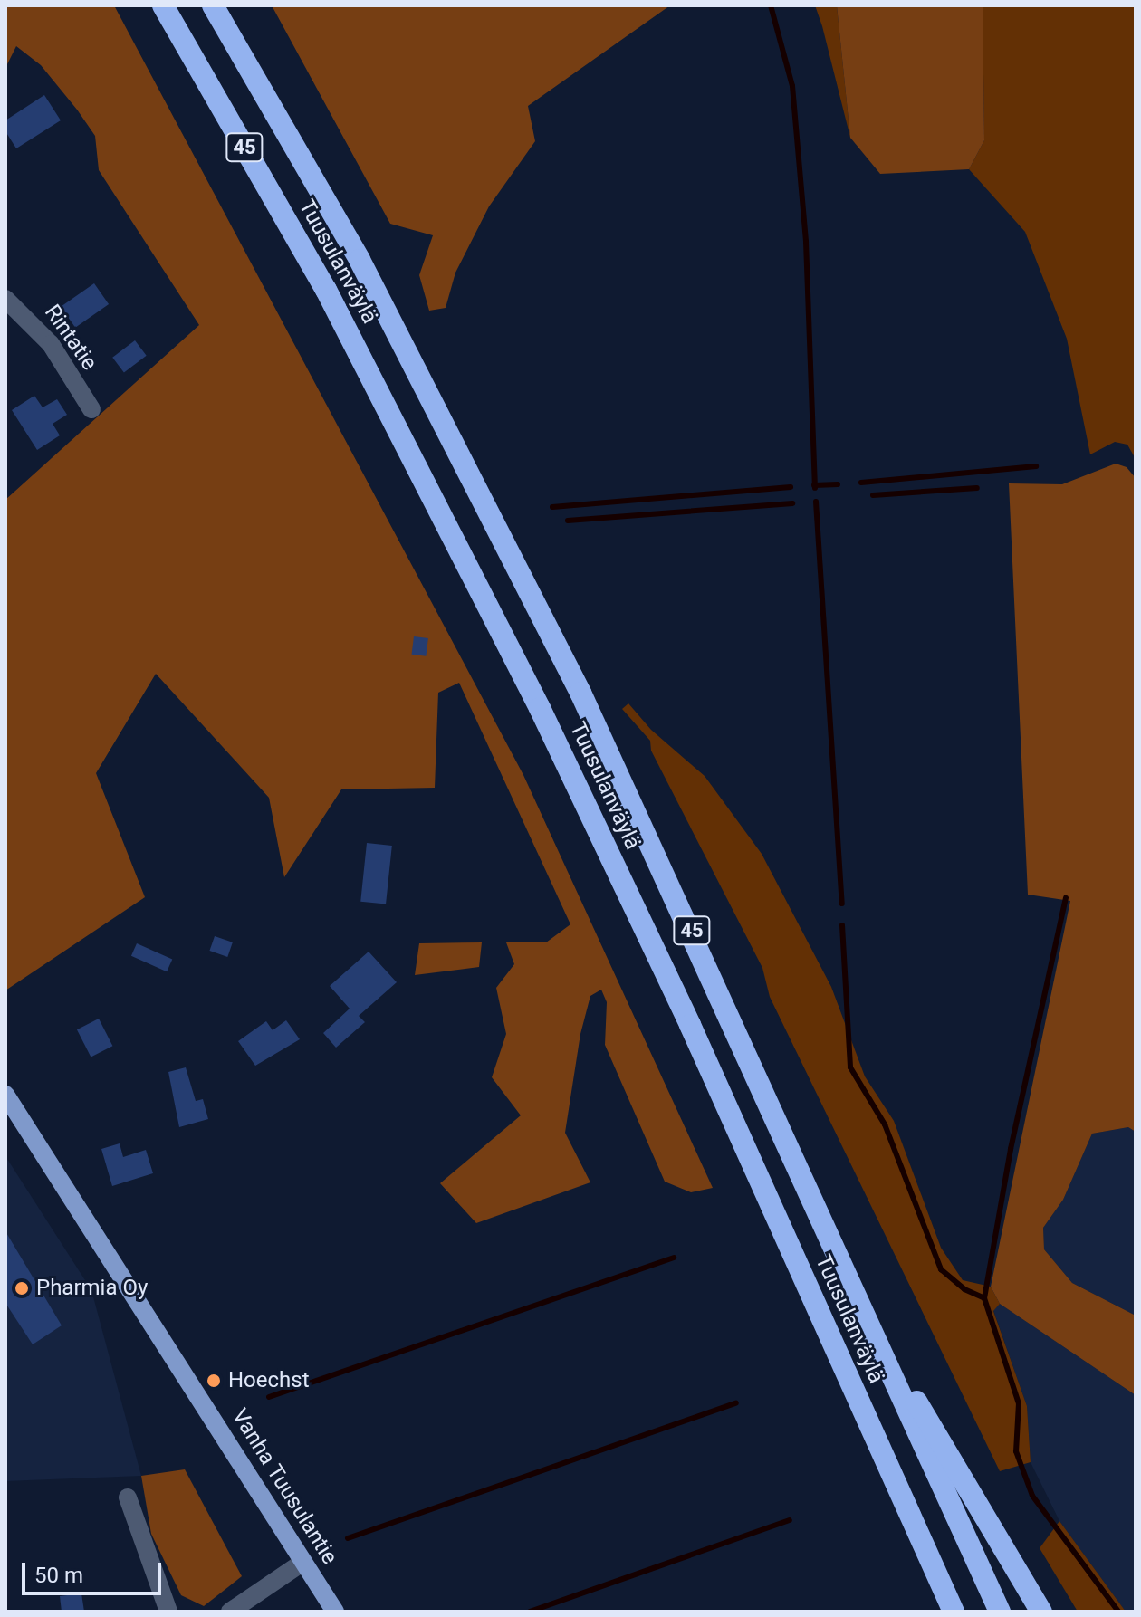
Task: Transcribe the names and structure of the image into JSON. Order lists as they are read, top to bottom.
{
  "streets": {
    "highway": ["45", "Tuusulanväylä"],
    "main road": ["Vanha Tuusulantie"],
    "street": ["Rintatie"]
  },
  "places": ["Pharmia Oy", "Hoechst"],
  "scale_bar": "50 m"
}
